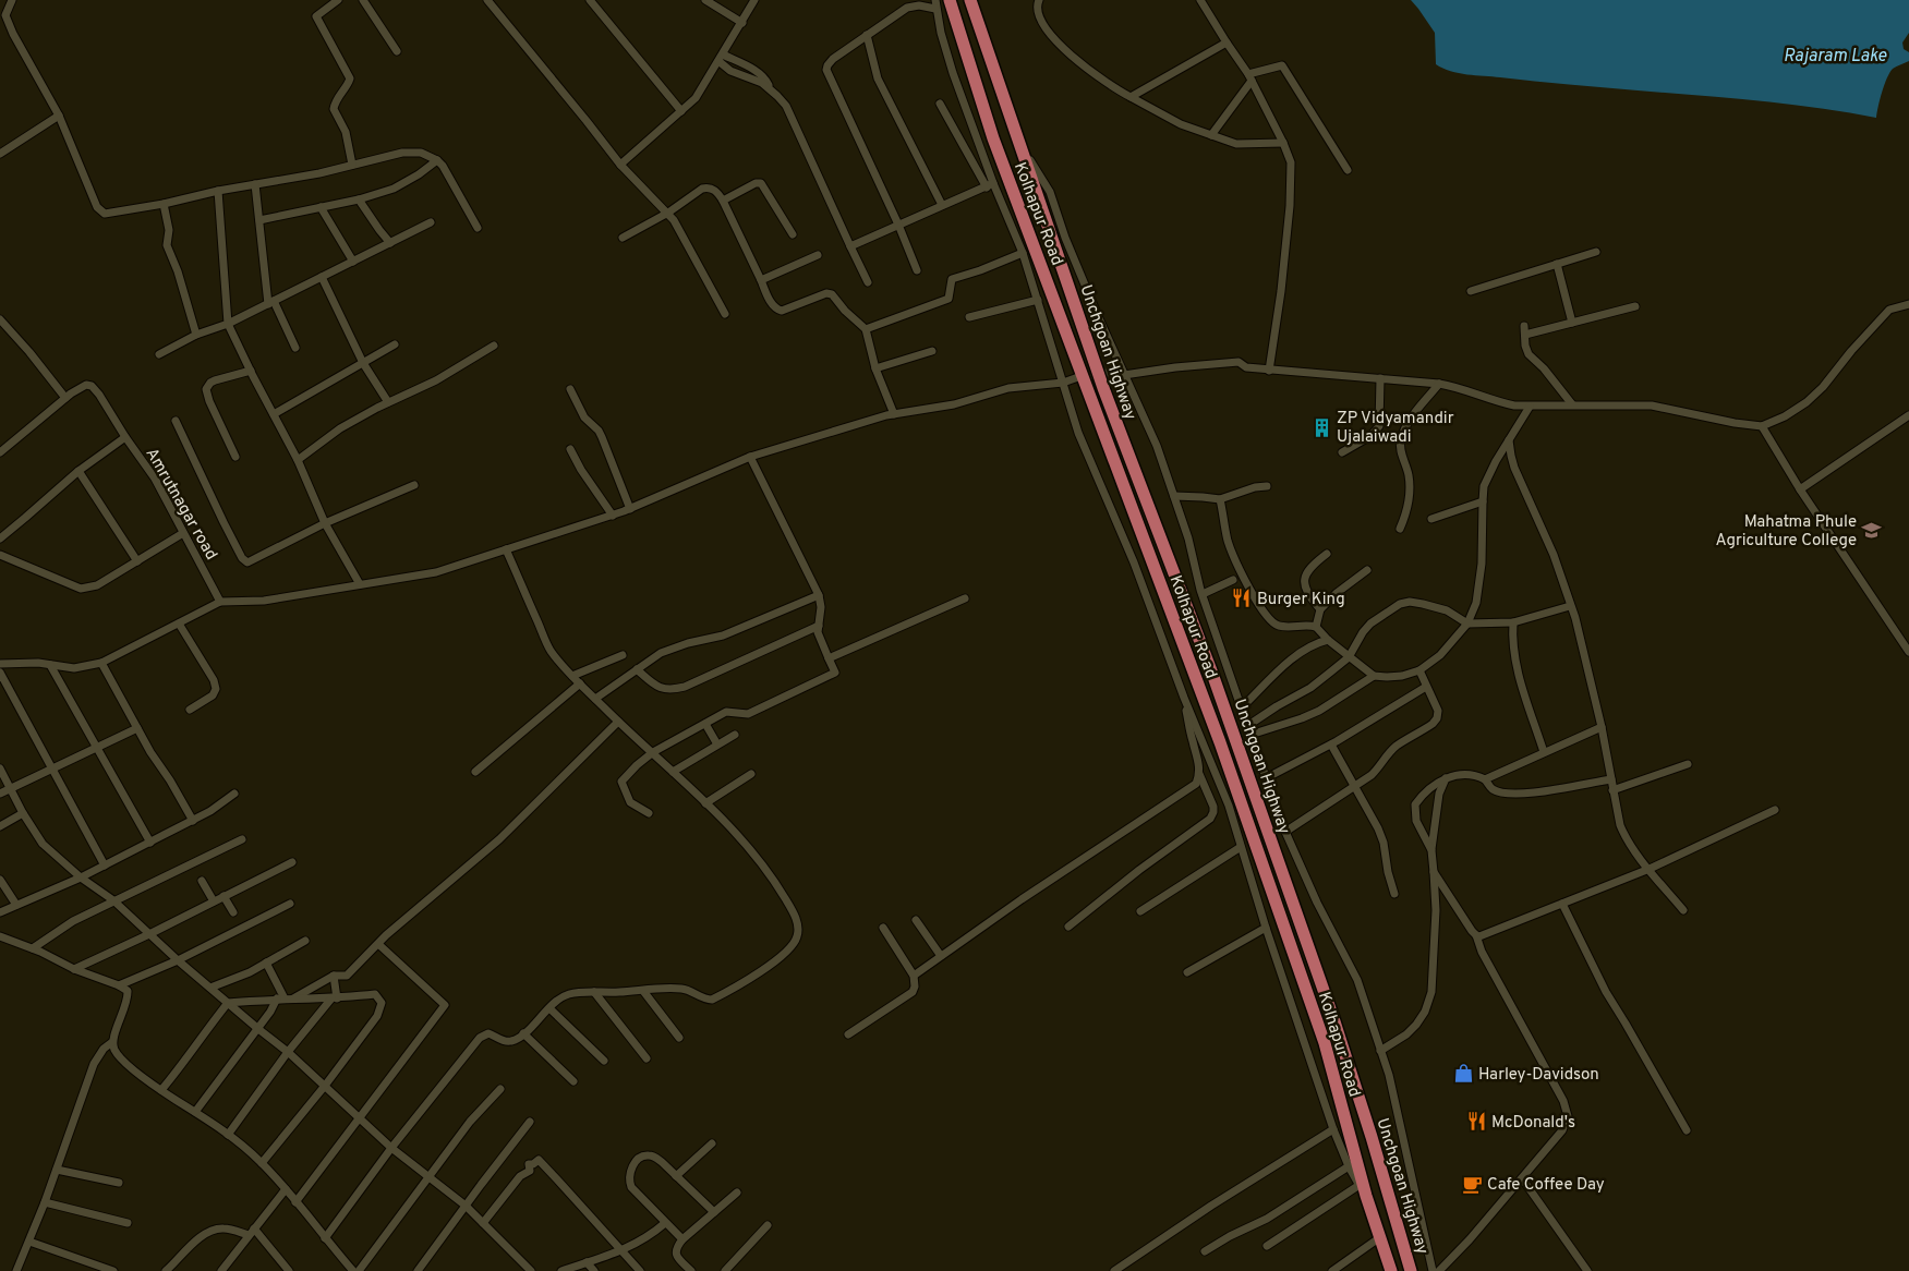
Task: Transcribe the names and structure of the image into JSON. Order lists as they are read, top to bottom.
{
  "streets": {
    "highway": ["Kolhapur Road", "Unchgoan Highway"],
    "street": ["Amrutnagar road"]
  },
  "water": ["Rajaram Lake"],
  "places": {
    "building": ["ZP Vidyamandir Ujalaiwadi"],
    "school or university": ["Mahatma Phule Agriculture College"],
    "restaurant": ["Burger King", "McDonald's"],
    "shop": ["Harley-Davidson"],
    "cafe": ["Cafe Coffee Day"]
  }
}
